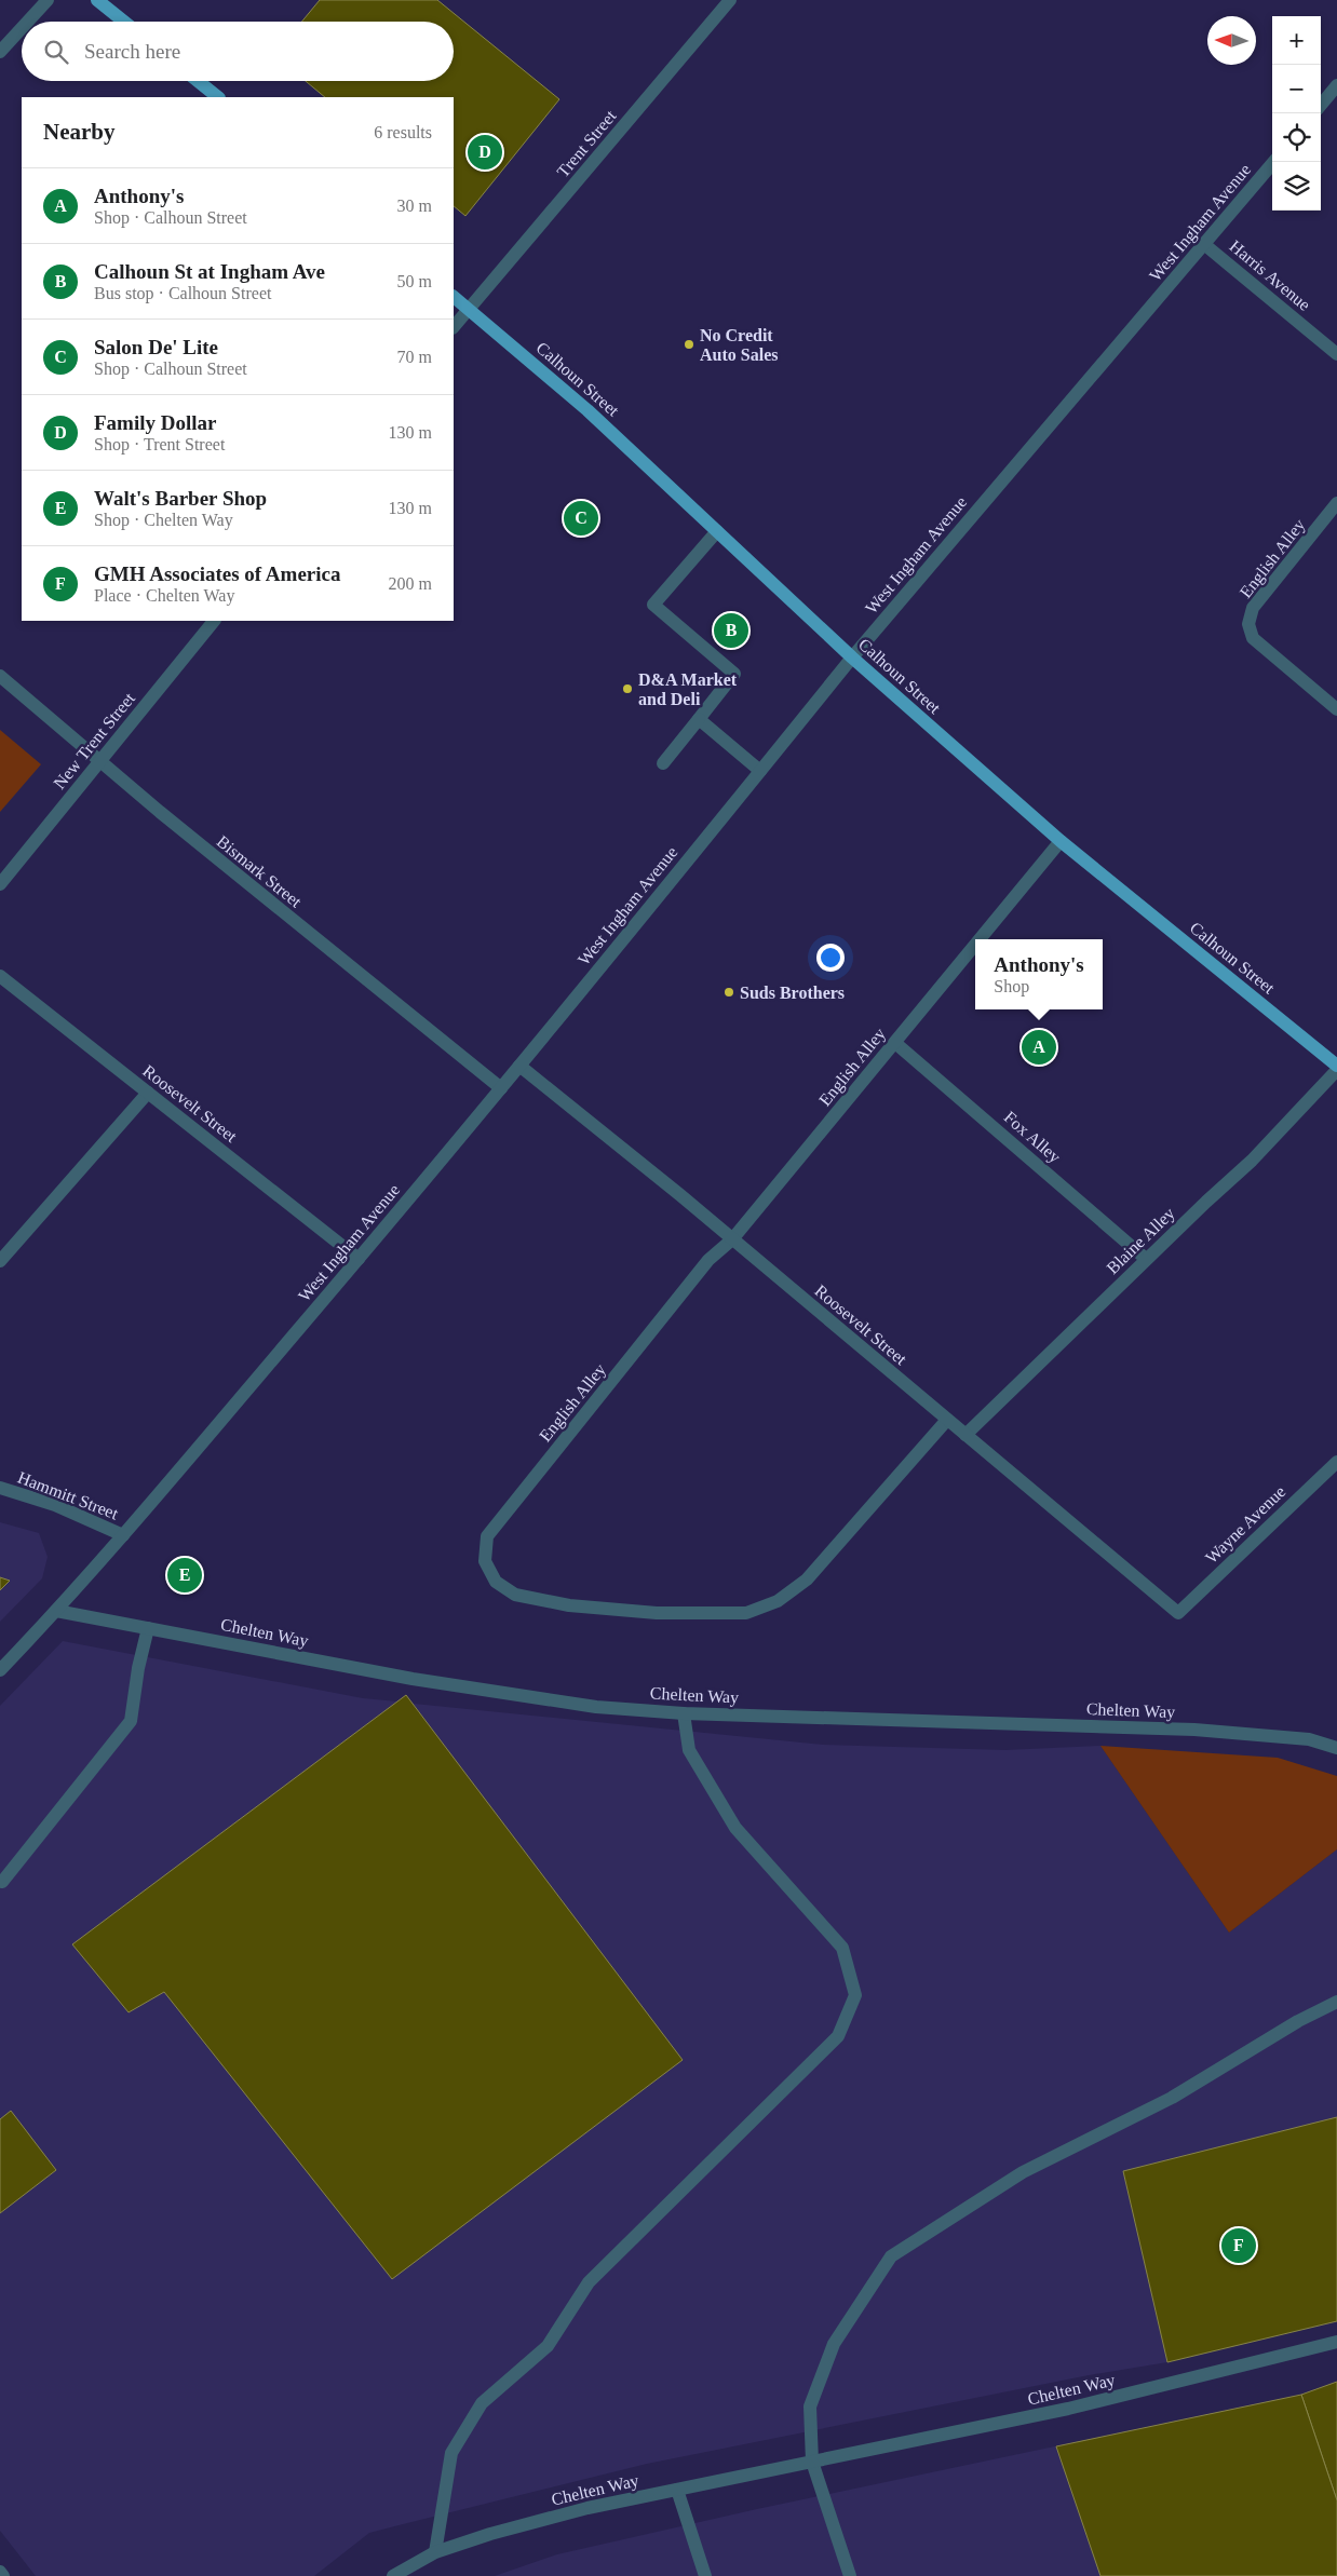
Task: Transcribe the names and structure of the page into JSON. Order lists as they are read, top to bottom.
{
  "streets": {
    "main road": ["Calhoun Street"],
    "street": [
      "Trent Street",
      "West Ingham Avenue",
      "Harris Avenue",
      "English Alley",
      "New Trent Street",
      "Bismark Street",
      "Roosevelt Street",
      "Fox Alley",
      "Blaine Alley",
      "Hammitt Street",
      "Wayne Avenue",
      "Chelten Way"
    ]
  },
  "crossings": [
    ["Trent Street", "Calhoun Street"],
    ["West Ingham Avenue", "Harris Avenue"],
    ["West Ingham Avenue", "Calhoun Street"],
    ["West Ingham Avenue", "Bismark Street"],
    ["West Ingham Avenue", "Roosevelt Street"],
    ["West Ingham Avenue", "Hammitt Street"],
    ["West Ingham Avenue", "Chelten Way"],
    ["Calhoun Street", "English Alley"],
    ["Calhoun Street", "Blaine Alley"],
    ["English Alley", "Roosevelt Street"],
    ["English Alley", "Fox Alley"],
    ["New Trent Street", "Bismark Street"],
    ["Roosevelt Street", "Blaine Alley"],
    ["Roosevelt Street", "Wayne Avenue"],
    ["Fox Alley", "Blaine Alley"]
  ],
  "places": ["No Credit Auto Sales", "D&A Market and Deli", "Suds Brothers"],
  "north": "left",
  "page": {
    "map_buttons": ["+", "−"],
    "search": "Search here",
    "heading": ["Nearby", "6 results"],
    "pins": [
      "D",
      "C",
      "B",
      "A",
      "E",
      "F"
    ],
    "list": [
      {
        "mark": "A",
        "name": "Anthony's",
        "note": "Shop · Calhoun Street",
        "value": "30 m"
      },
      {
        "mark": "B",
        "name": "Calhoun St at Ingham Ave",
        "note": "Bus stop · Calhoun Street",
        "value": "50 m"
      },
      {
        "mark": "C",
        "name": "Salon De' Lite",
        "note": "Shop · Calhoun Street",
        "value": "70 m"
      },
      {
        "mark": "D",
        "name": "Family Dollar",
        "note": "Shop · Trent Street",
        "value": "130 m"
      },
      {
        "mark": "E",
        "name": "Walt's Barber Shop",
        "note": "Shop · Chelten Way",
        "value": "130 m"
      },
      {
        "mark": "F",
        "name": "GMH Associates of America",
        "note": "Place · Chelten Way",
        "value": "200 m"
      }
    ],
    "popup": ["Anthony's", "Shop"]
  }
}
